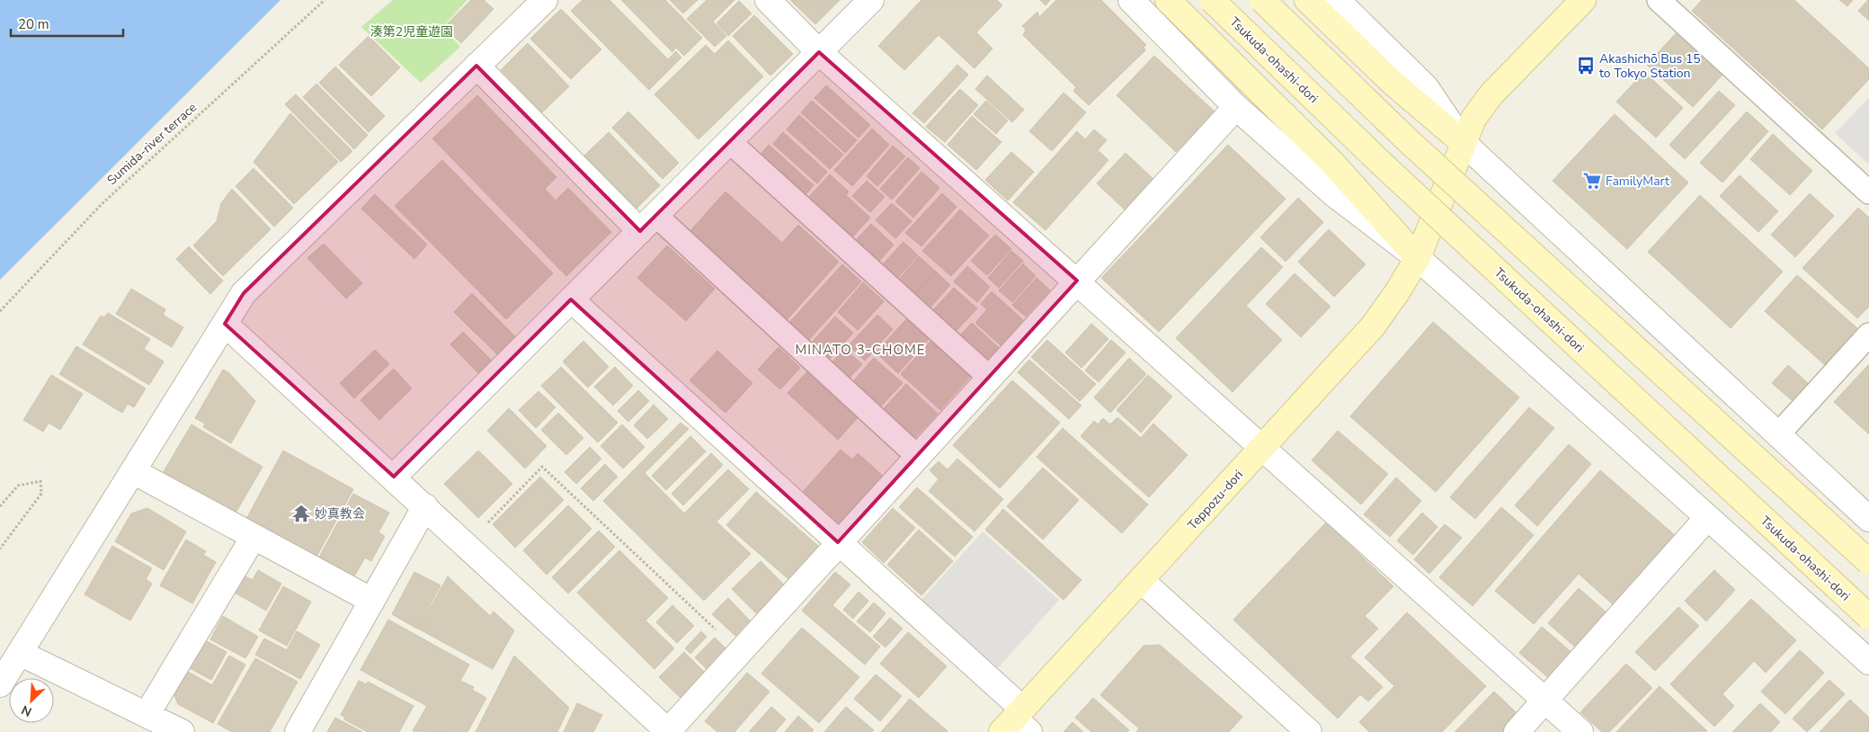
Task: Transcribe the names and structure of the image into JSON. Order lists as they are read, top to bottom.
{
  "streets": {
    "main road": ["Tsukuda-ohashi-dori", "Teppozu-dori"],
    "path": ["Sumida-river terrace"]
  },
  "districts": ["MINATO 3-CHOME"],
  "parks": ["湊第2児童遊園"],
  "places": {
    "bus stop": ["Akashichō Bus 15 to Tokyo Station"],
    "supermarket": ["FamilyMart"],
    "temple": ["妙真教会"]
  },
  "scale_bar": "20 m",
  "north": "bottom left"
}
